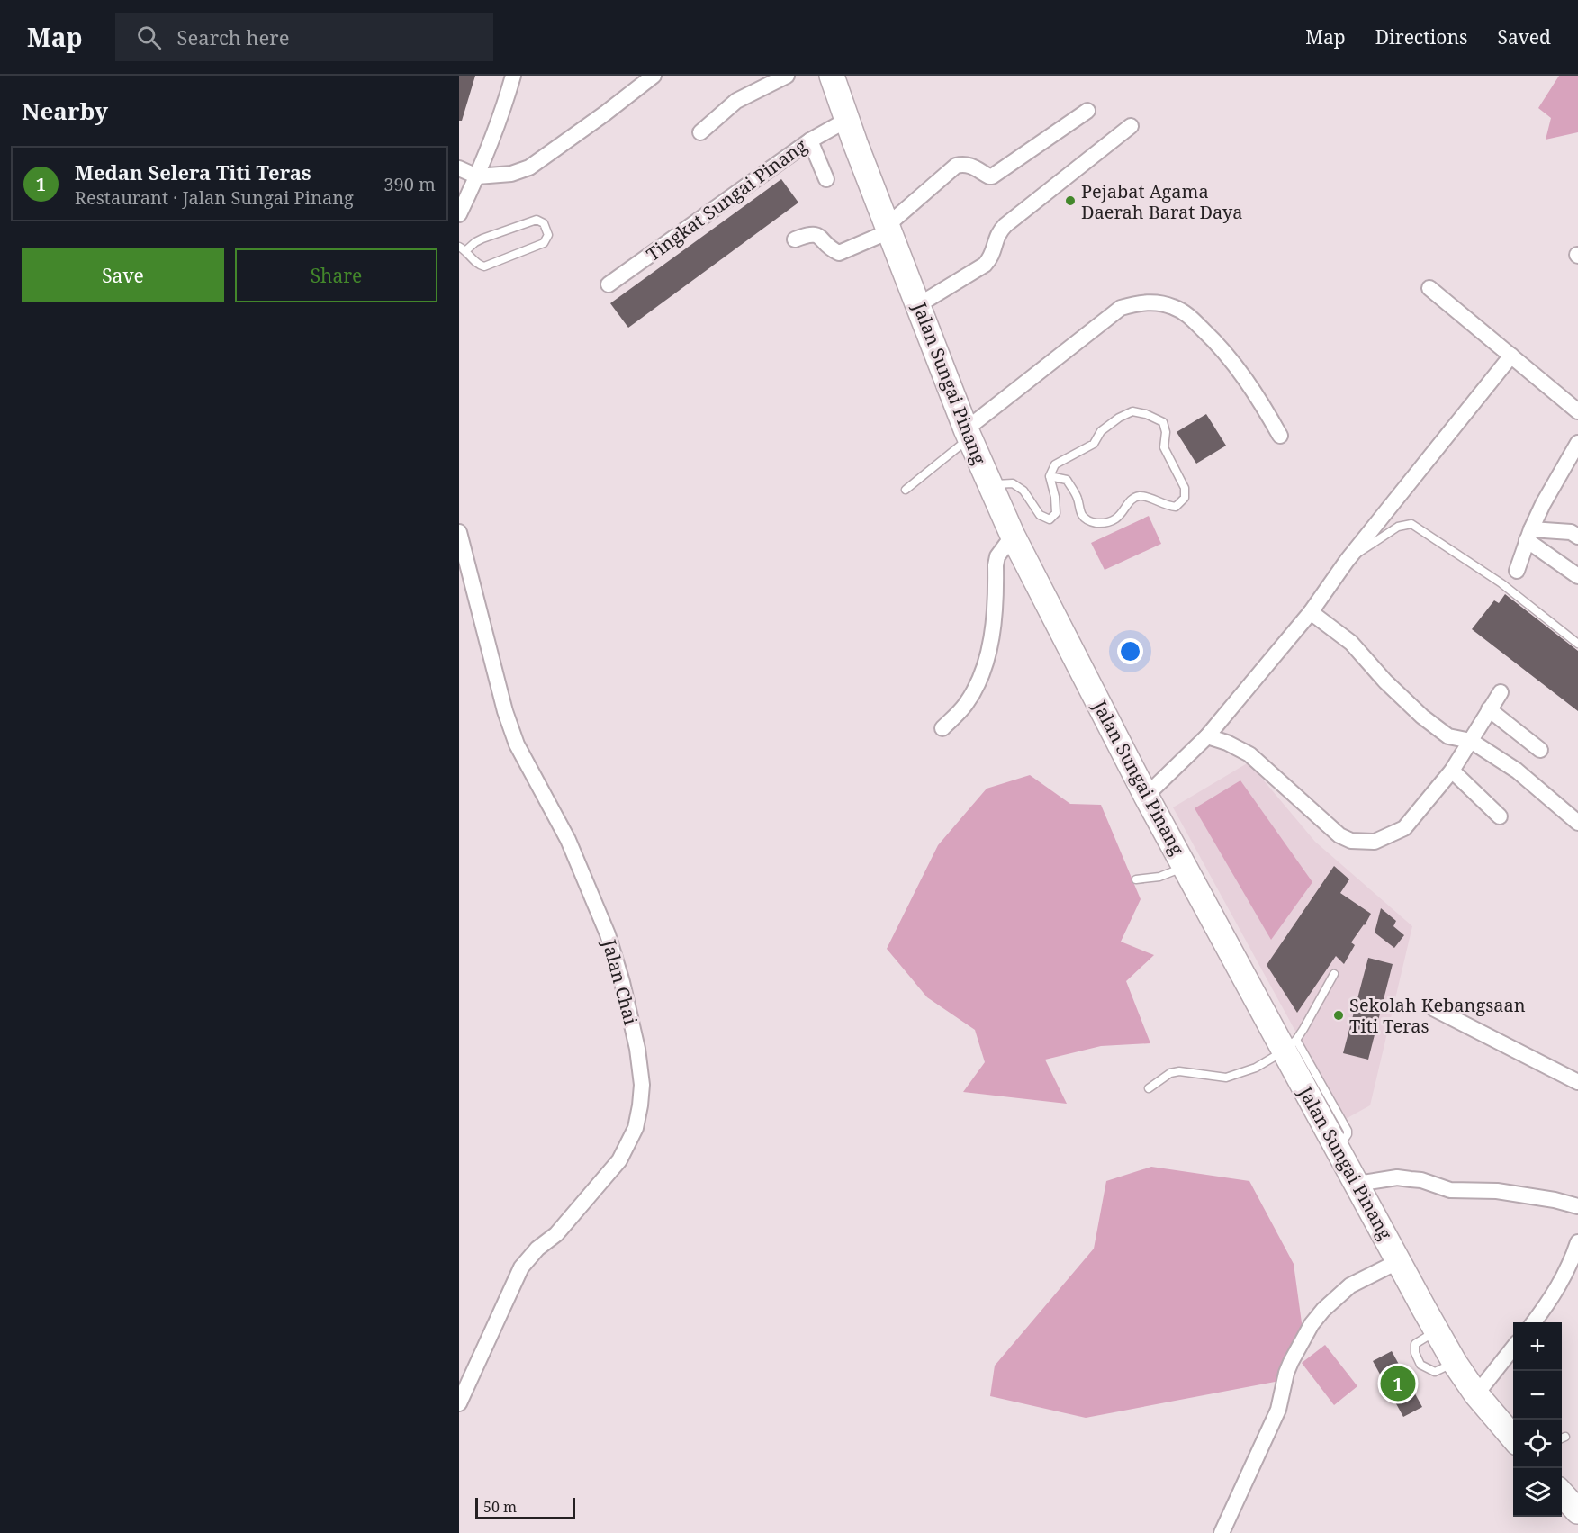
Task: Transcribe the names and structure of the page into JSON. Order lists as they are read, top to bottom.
{
  "streets": {
    "main road": ["Jalan Sungai Pinang"],
    "street": ["Tingkat Sungai Pinang", "Jalan Chai"]
  },
  "crossings": [
    ["Tingkat Sungai Pinang", "Jalan Sungai Pinang"]
  ],
  "places": ["Pejabat Agama Daerah Barat Daya", "Sekolah Kebangsaan Titi Teras"],
  "scale_bar": "50 m",
  "page": {
    "header": "Map",
    "search": "Search here",
    "nav": ["Map", "Directions", "Saved"],
    "heading": "Nearby",
    "list": [
      {
        "mark": "1",
        "name": "Medan Selera Titi Teras",
        "note": "Restaurant · Jalan Sungai Pinang",
        "value": "390 m"
      }
    ],
    "buttons": ["Save", "Share"],
    "map_buttons": ["+", "−"],
    "pins": "1",
    "scale": "50 m"
  }
}
